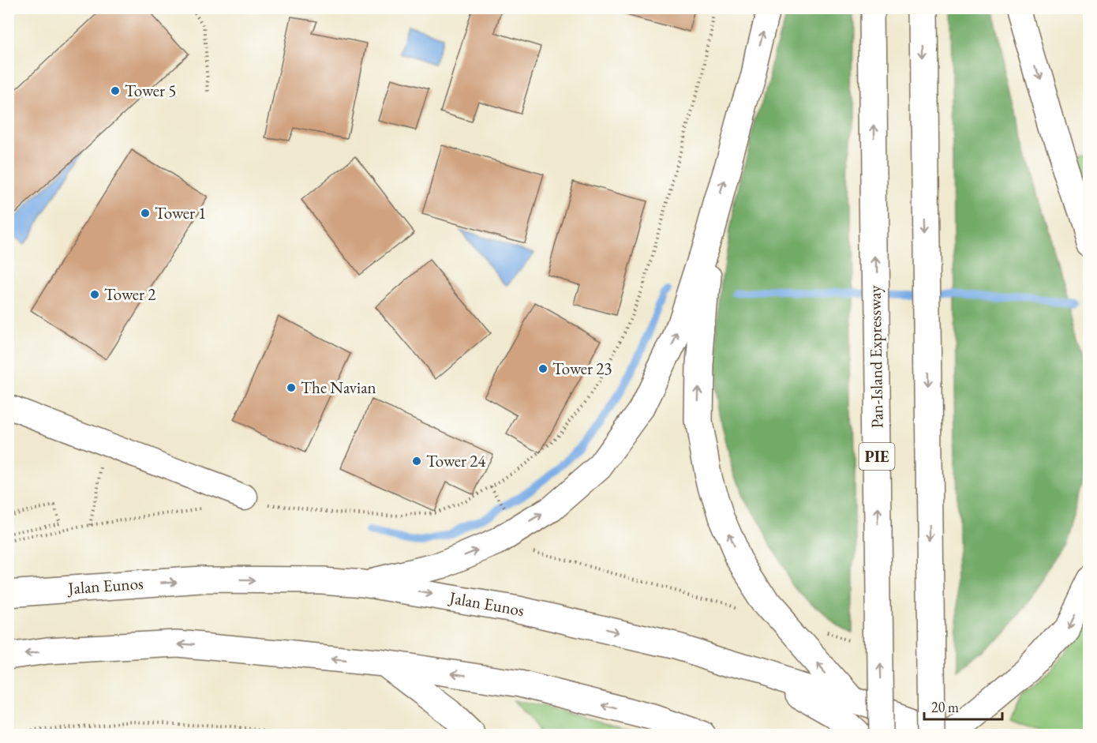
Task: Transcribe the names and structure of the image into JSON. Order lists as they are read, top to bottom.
{
  "streets": {
    "highway": ["Pan-Island Expressway", "PIE", "Jalan Eunos"]
  },
  "places": [
    "Tower 5",
    "Tower 1",
    "Tower 2",
    "Tower 23",
    "The Navian",
    "Tower 24"
  ],
  "scale_bar": "20 m"
}
